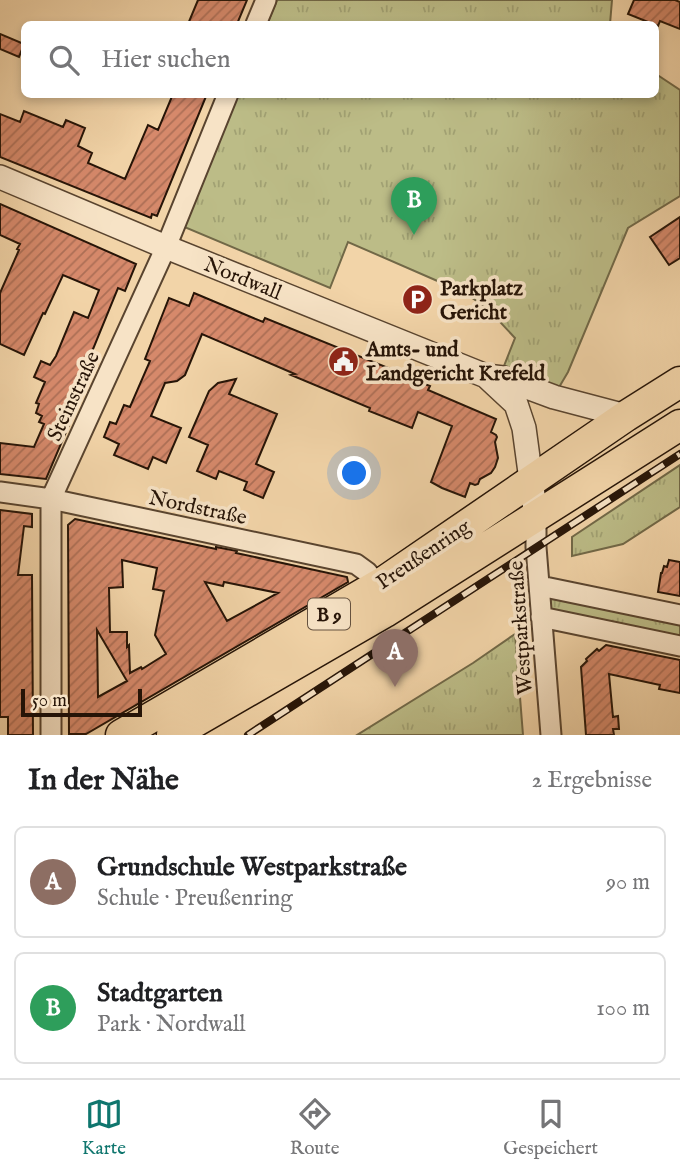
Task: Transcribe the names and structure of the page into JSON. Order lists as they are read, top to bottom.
{
  "streets": {
    "main road": ["Preußenring", "B 9"],
    "street": [
      "Nordwall",
      "Steinstraße",
      "Nordstraße",
      "Westparkstraße"
    ]
  },
  "crossings": [
    ["Nordwall", "Steinstraße"],
    ["Nordwall", "Preußenring"],
    ["Nordwall", "Westparkstraße"],
    ["Steinstraße", "Nordstraße"],
    ["Nordstraße", "Preußenring"],
    ["Preußenring", "Westparkstraße"]
  ],
  "places": {
    "parking": ["Parkplatz Gericht"],
    "public building": ["Amts- und Landgericht Krefeld"]
  },
  "scale_bar": "50 m",
  "page": {
    "search": "Hier suchen",
    "pins": ["B", "A"],
    "scale": "50 m",
    "heading": ["In der Nähe", "2 Ergebnisse"],
    "list": [
      {
        "mark": "A",
        "name": "Grundschule Westparkstraße",
        "note": "Schule · Preußenring",
        "value": "90 m"
      },
      {
        "mark": "B",
        "name": "Stadtgarten",
        "note": "Park · Nordwall",
        "value": "100 m"
      }
    ],
    "nav": ["Karte", "Route", "Gespeichert"]
  }
}
